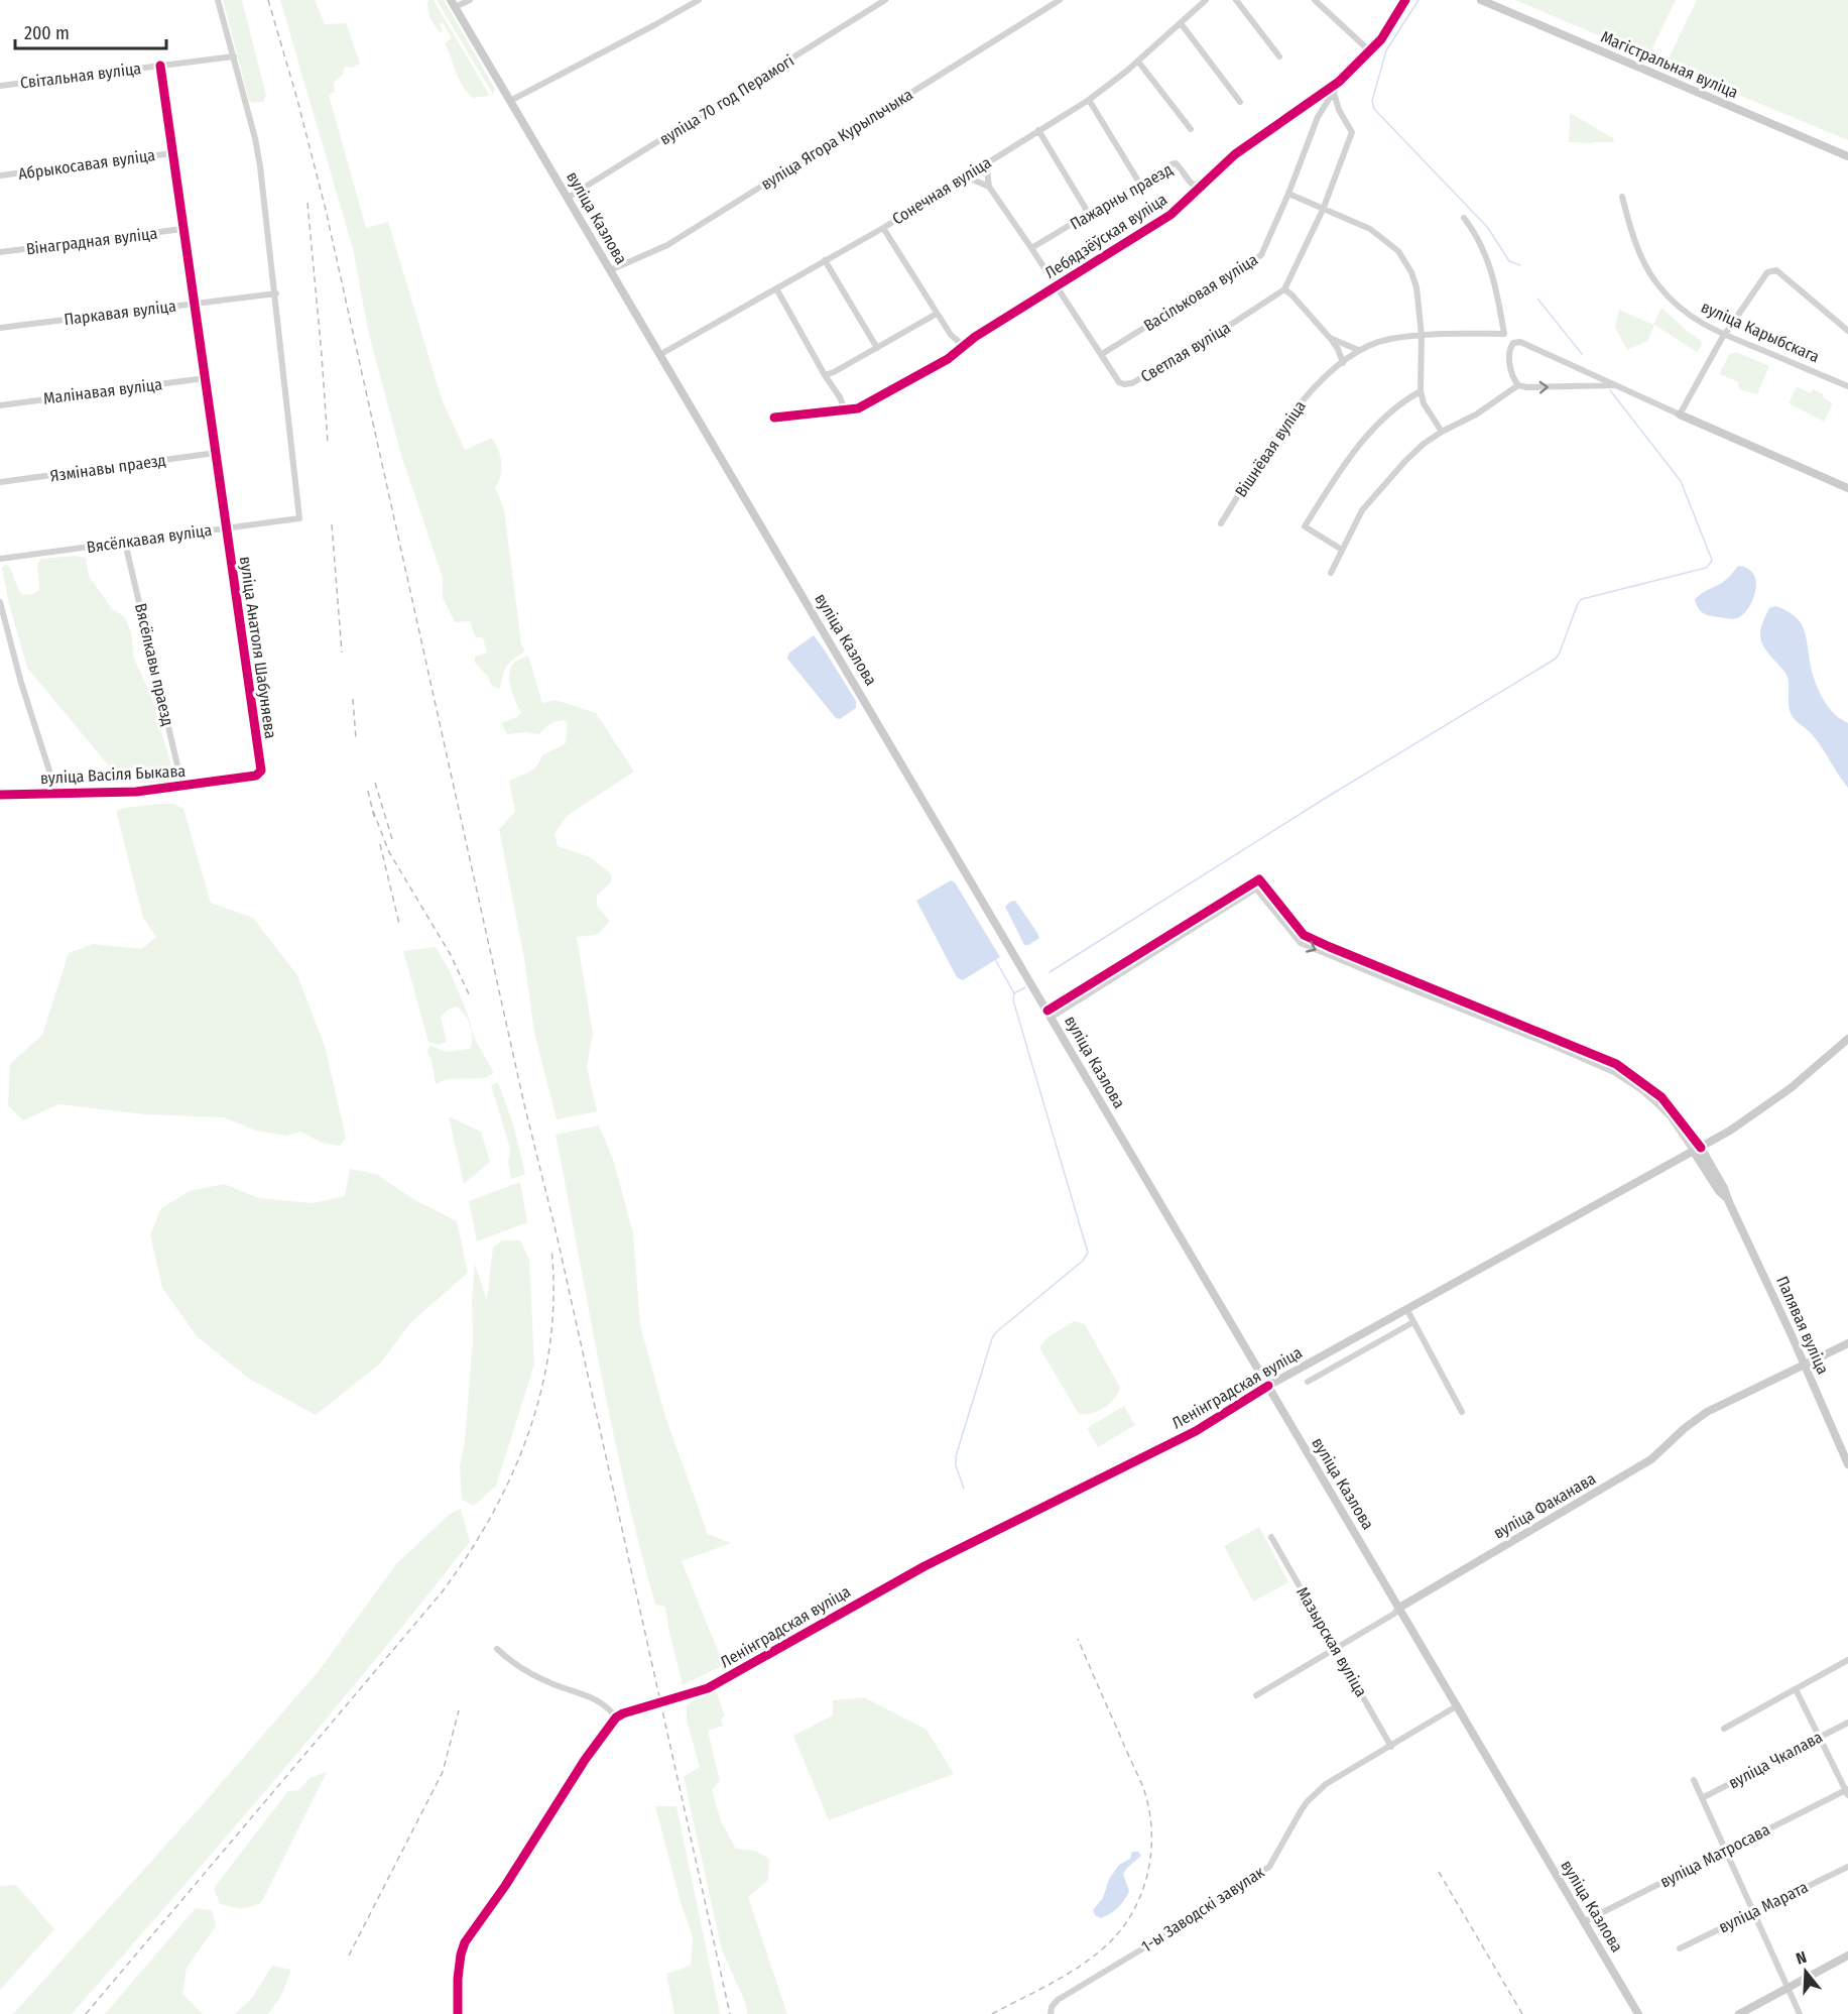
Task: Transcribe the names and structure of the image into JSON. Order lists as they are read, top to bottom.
{
  "streets": {
    "main road": [
      "Магістральная вуліца",
      "вуліца Казлова",
      "Палявая вуліца",
      "Ленінградская вуліца",
      "вуліца Факанава"
    ],
    "street": [
      "Світальная вуліца",
      "вуліца 70 год Перамогі",
      "вуліца Ягора Курыльчыка",
      "Абрыкосавая вуліца",
      "Сонечная вуліца",
      "Пажарны праезд",
      "Лебядзёўская вуліца",
      "Вінаградная вуліца",
      "Васільковая вуліца",
      "Паркавая вуліца",
      "вуліца Карыбскага",
      "Светлая вуліца",
      "Малінавая вуліца",
      "Вішнёвая вуліца",
      "Язмінавы праезд",
      "Вясёлкавая вуліца",
      "вуліца Анатоля Шабуняева",
      "Вясёлкавы праезд",
      "вуліца Васіля Быкава",
      "Мазырская вуліца",
      "вуліца Чкалава",
      "вуліца Матросава",
      "вуліца Марата",
      "1-ы Заводскі завулак"
    ]
  },
  "crossings": [
    ["Світальная вуліца", "вуліца Анатоля Шабуняева"],
    ["вуліца 70 год Перамогі", "вуліца Казлова"],
    ["вуліца Ягора Курыльчыка", "вуліца Казлова"],
    ["Абрыкосавая вуліца", "вуліца Анатоля Шабуняева"],
    ["Сонечная вуліца", "вуліца Казлова"],
    ["Пажарны праезд", "Лебядзёўская вуліца"],
    ["Пажарны праезд", "Светлая вуліца"],
    ["вуліца Казлова", "Ленінградская вуліца"],
    ["вуліца Казлова", "вуліца Факанава"],
    ["вуліца Казлова", "вуліца Матросава"],
    ["вуліца Казлова", "1-ы Заводскі завулак"],
    ["Лебядзёўская вуліца", "Васільковая вуліца"],
    ["Лебядзёўская вуліца", "Светлая вуліца"],
    ["Вінаградная вуліца", "вуліца Анатоля Шабуняева"],
    ["Васільковая вуліца", "Светлая вуліца"],
    ["Паркавая вуліца", "Вясёлкавая вуліца"],
    ["Паркавая вуліца", "вуліца Анатоля Шабуняева"],
    ["Малінавая вуліца", "вуліца Анатоля Шабуняева"],
    ["Язмінавы праезд", "вуліца Анатоля Шабуняева"],
    ["Вясёлкавая вуліца", "вуліца Анатоля Шабуняева"],
    ["Вясёлкавая вуліца", "Вясёлкавы праезд"],
    ["вуліца Анатоля Шабуняева", "вуліца Васіля Быкава"],
    ["Вясёлкавы праезд", "вуліца Васіля Быкава"],
    ["Палявая вуліца", "Ленінградская вуліца"],
    ["Палявая вуліца", "вуліца Факанава"],
    ["вуліца Факанава", "Мазырская вуліца"],
    ["Мазырская вуліца", "1-ы Заводскі завулак"]
  ],
  "scale_bar": "200 m",
  "north": "top"
}
